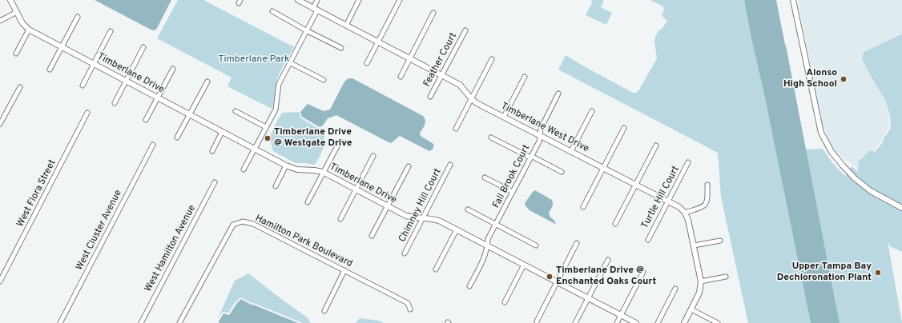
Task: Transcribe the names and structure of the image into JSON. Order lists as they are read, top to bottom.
{
  "streets": {
    "street": [
      "Feather Court",
      "Timberlane Drive",
      "Timberlane West Drive",
      "Fall Brook Court",
      "West Flora Street",
      "Turtle Hill Court",
      "Chimney Hill Court",
      "West Cluster Avenue",
      "Hamilton Park Boulevard",
      "West Hamilton Avenue"
    ]
  },
  "crossings": [
    ["Feather Court", "Timberlane West Drive"],
    ["Timberlane Drive", "Fall Brook Court"],
    ["Timberlane Drive", "Chimney Hill Court"],
    ["Timberlane West Drive", "Fall Brook Court"],
    ["Timberlane West Drive", "Turtle Hill Court"]
  ],
  "parks": ["Timberlane Park"],
  "places": [
    "Alonso High School",
    "Timberlane Drive @ Westgate Drive",
    "Upper Tampa Bay Dechloronation Plant",
    "Timberlane Drive @ Enchanted Oaks Court"
  ]
}
